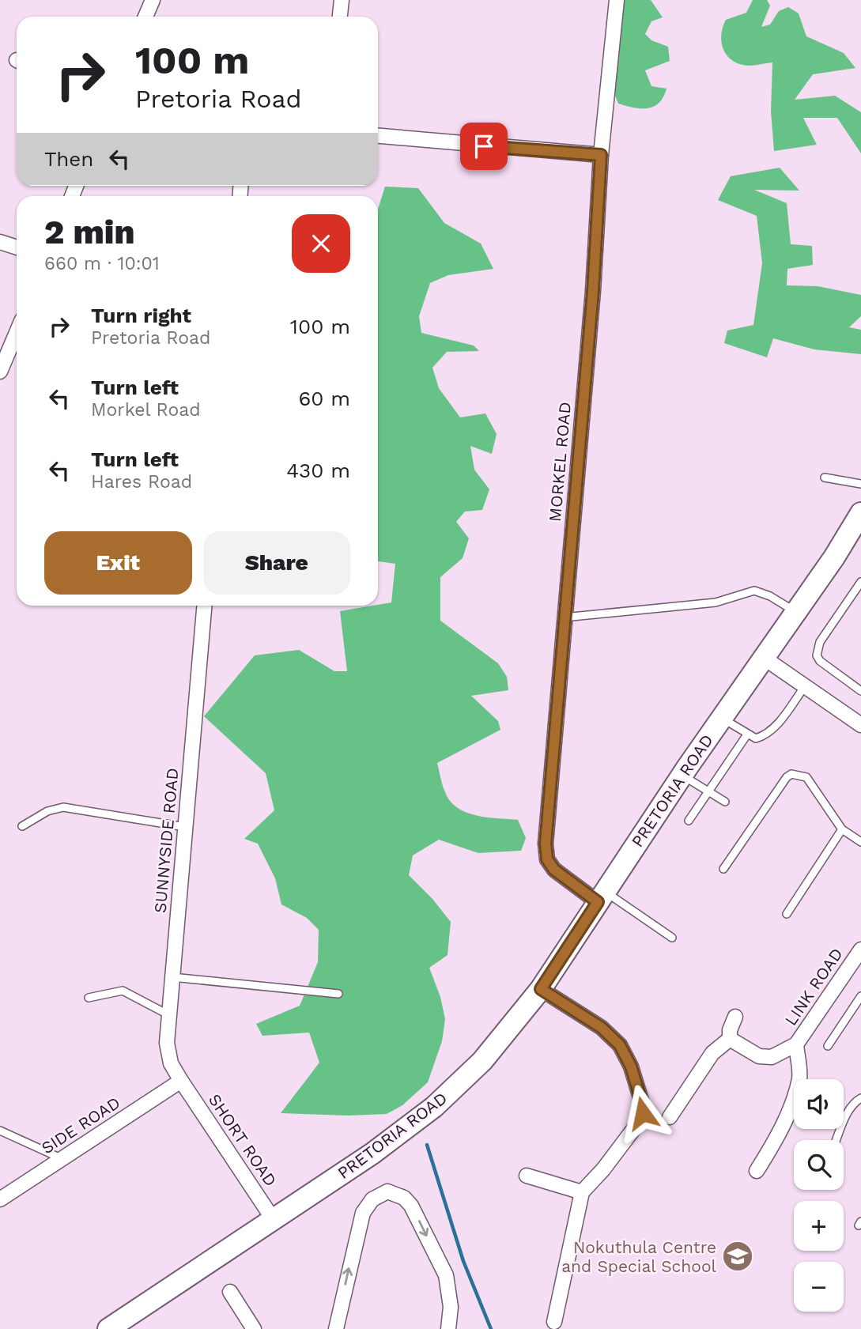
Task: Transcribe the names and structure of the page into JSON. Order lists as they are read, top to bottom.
{
  "streets": {
    "main road": ["PRETORIA ROAD"],
    "street": [
      "MORKEL ROAD",
      "SUNNYSIDE ROAD",
      "LINK ROAD",
      "SIDE ROAD",
      "SHORT ROAD"
    ]
  },
  "crossings": [
    ["MORKEL ROAD", "PRETORIA ROAD"],
    ["PRETORIA ROAD", "SHORT ROAD"],
    ["SUNNYSIDE ROAD", "SIDE ROAD"],
    ["SUNNYSIDE ROAD", "SHORT ROAD"],
    ["SIDE ROAD", "SHORT ROAD"]
  ],
  "places": {
    "school or university": ["Nokuthula Centre and Special School"]
  },
  "page": {
    "turn": ["100 m", "Pretoria Road"],
    "then": "Then",
    "heading": ["2 min", "660 m · 10:01"],
    "list": [
      {
        "name": "Turn right",
        "note": "Pretoria Road",
        "value": "100 m"
      },
      {
        "name": "Turn left",
        "note": "Morkel Road",
        "value": "60 m"
      },
      {
        "name": "Turn left",
        "note": "Hares Road",
        "value": "430 m"
      }
    ],
    "buttons": ["Exit", "Share"],
    "map_buttons": ["+", "−"]
  }
}
